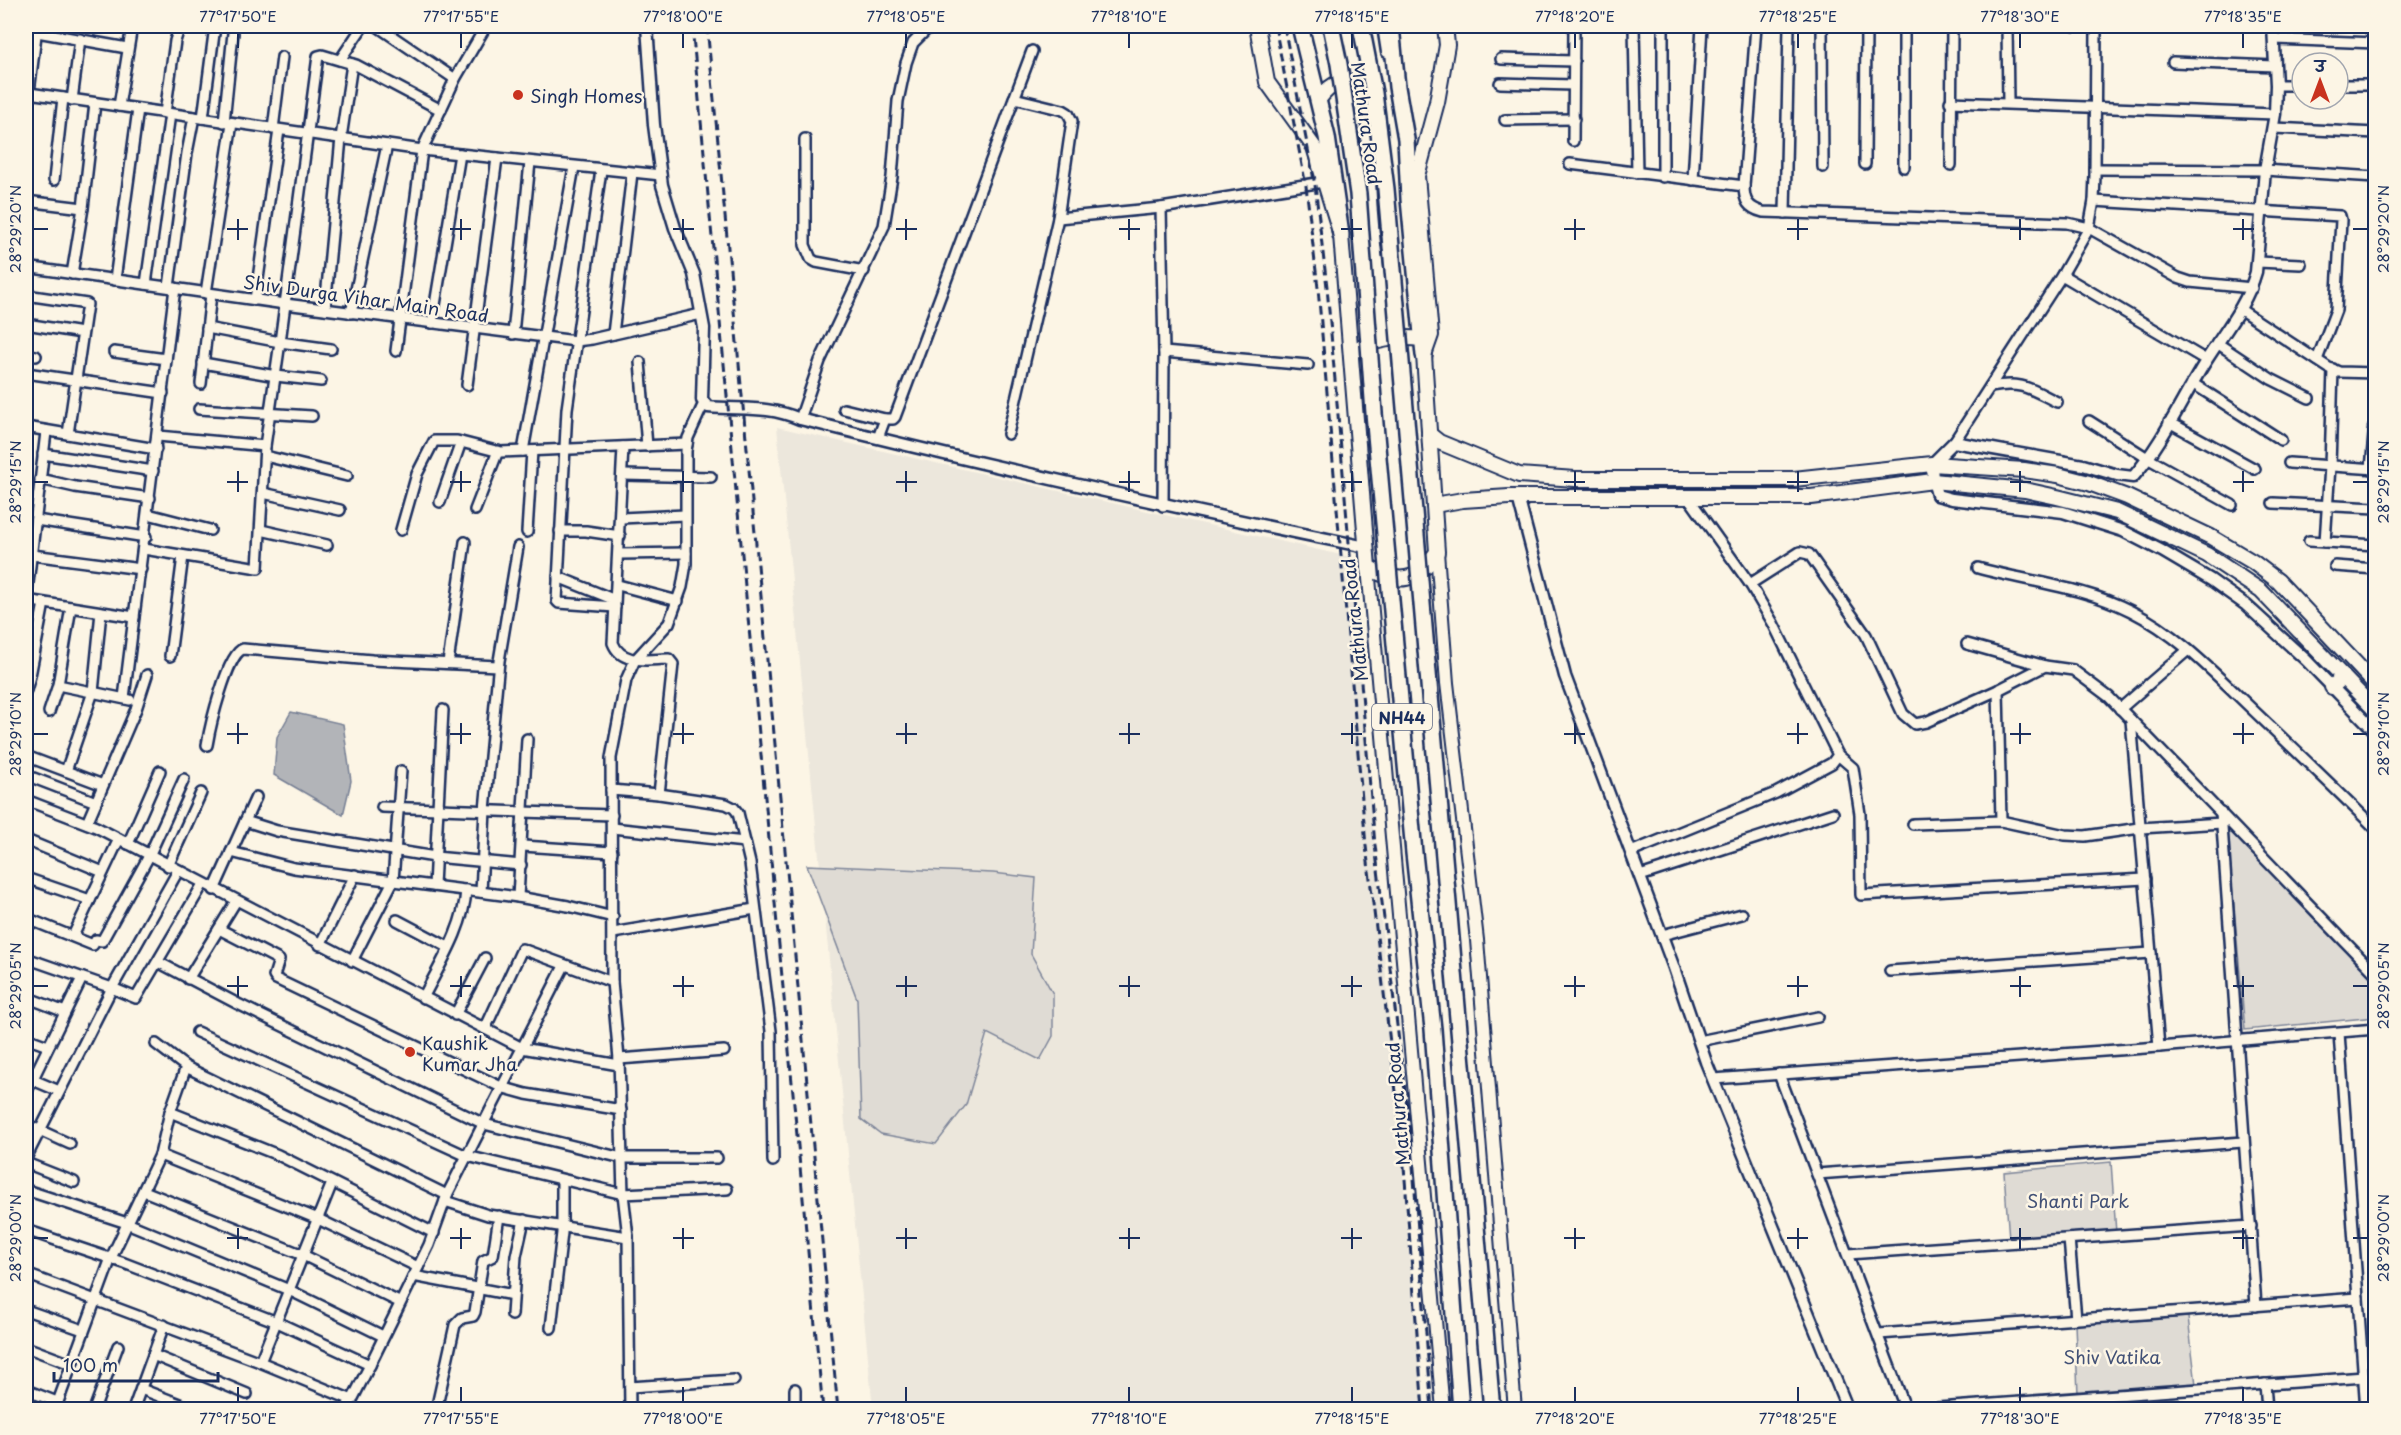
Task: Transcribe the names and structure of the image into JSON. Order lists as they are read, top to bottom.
{
  "streets": {
    "highway": ["Mathura Road", "NH44"],
    "street": ["Shiv Durga Vihar Main Road"]
  },
  "parks": ["Shanti Park", "Shiv Vatika"],
  "places": ["Singh Homes", "Kaushik Kumar Jha"],
  "scale_bar": "100 m",
  "north": "top",
  "coordinates": [
    "77°17'50\"E",
    "77°17'55\"E",
    "77°18'00\"E",
    "77°18'05\"E",
    "77°18'10\"E",
    "77°18'15\"E",
    "77°18'20\"E",
    "77°18'25\"E",
    "77°18'30\"E",
    "77°18'35\"E",
    "28°29'20\"N",
    "28°29'15\"N",
    "28°29'10\"N",
    "28°29'05\"N",
    "28°29'00\"N"
  ]
}
